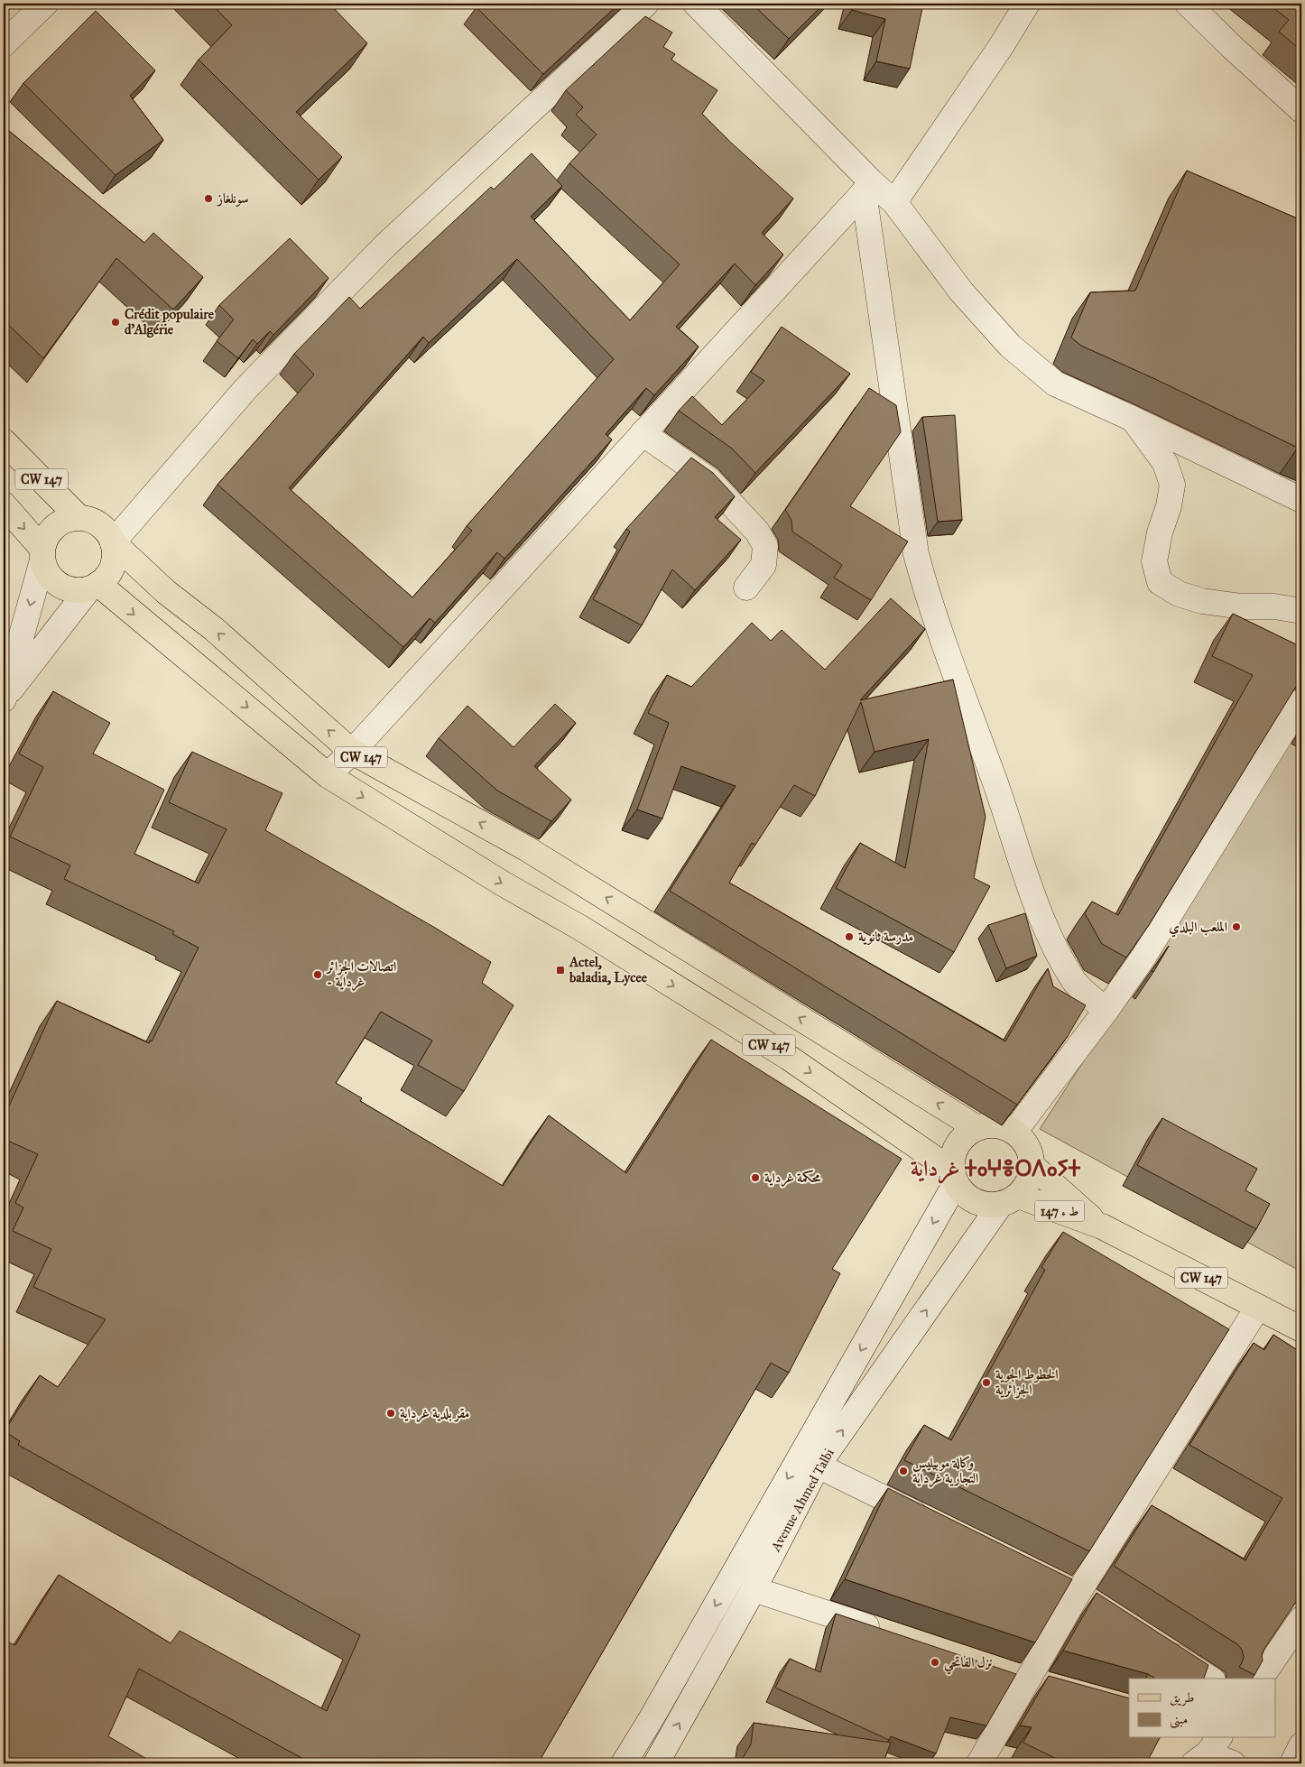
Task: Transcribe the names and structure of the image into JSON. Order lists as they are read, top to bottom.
{
  "streets": {
    "main road": ["CW 147", "ط ء 147"],
    "street": ["Avenue Ahmed Talbi"]
  },
  "crossings": [
    ["CW 147", "ط ء 147"],
    ["CW 147", "Avenue Ahmed Talbi"],
    ["ط ء 147", "Avenue Ahmed Talbi"]
  ],
  "districts": ["غرداية ⵜⴰⵖⴻⵔⴷⴰⵢⵜ"],
  "places": {
    "other": [
      "سونلغاز",
      "Crédit populaire d'Algérie",
      "الملعب البلدي",
      "مدرسة ثانوية",
      "اتصالات الجزائر - غرداية",
      "محكمة غرداية",
      "الخطوط الجوية الجزائرية",
      "مقر بلدية غرداية",
      "وكالة موبيليس التجارية غرداية",
      "نزل الفاتحي"
    ],
    "transit": ["Actel, baladia, Lycee"]
  },
  "legend": ["طريق", "مبنى"]
}
